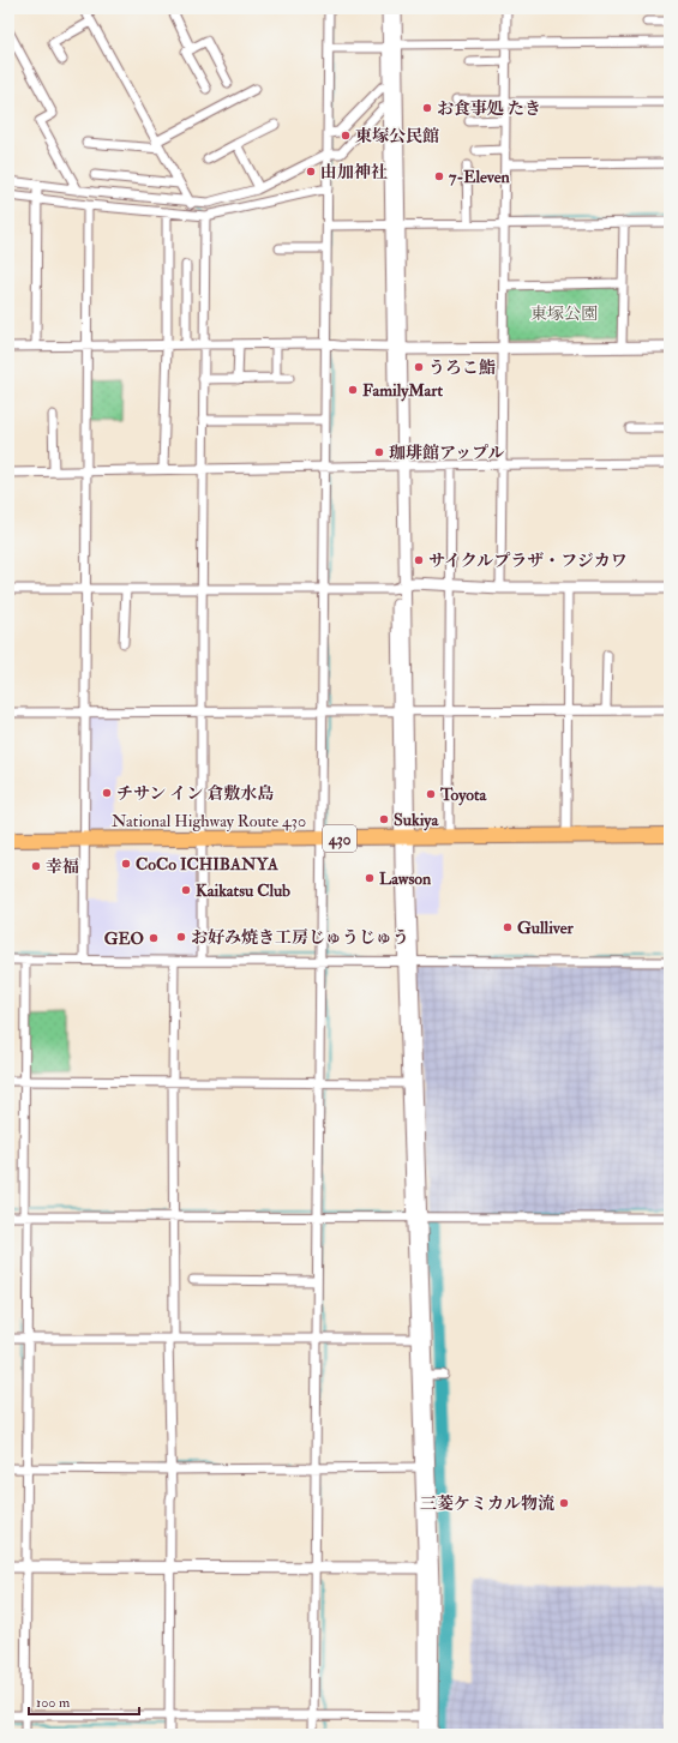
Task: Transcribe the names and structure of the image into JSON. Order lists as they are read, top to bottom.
{
  "streets": {
    "highway": ["National Highway Route 430", "430"]
  },
  "parks": ["東塚公園"],
  "places": [
    "お食事処 たき",
    "東塚公民館",
    "由加神社",
    "7-Eleven",
    "うろこ鮨",
    "FamilyMart",
    "珈琲館アップル",
    "サイクルプラザ・フジカワ",
    "チサン イン 倉敷水島",
    "Toyota",
    "Sukiya",
    "CoCo ICHIBANYA",
    "幸福",
    "Lawson",
    "Kaikatsu Club",
    "Gulliver",
    "お好み焼き工房じゅうじゅう",
    "GEO",
    "三菱ケミカル物流"
  ],
  "scale_bar": "100 m"
}
